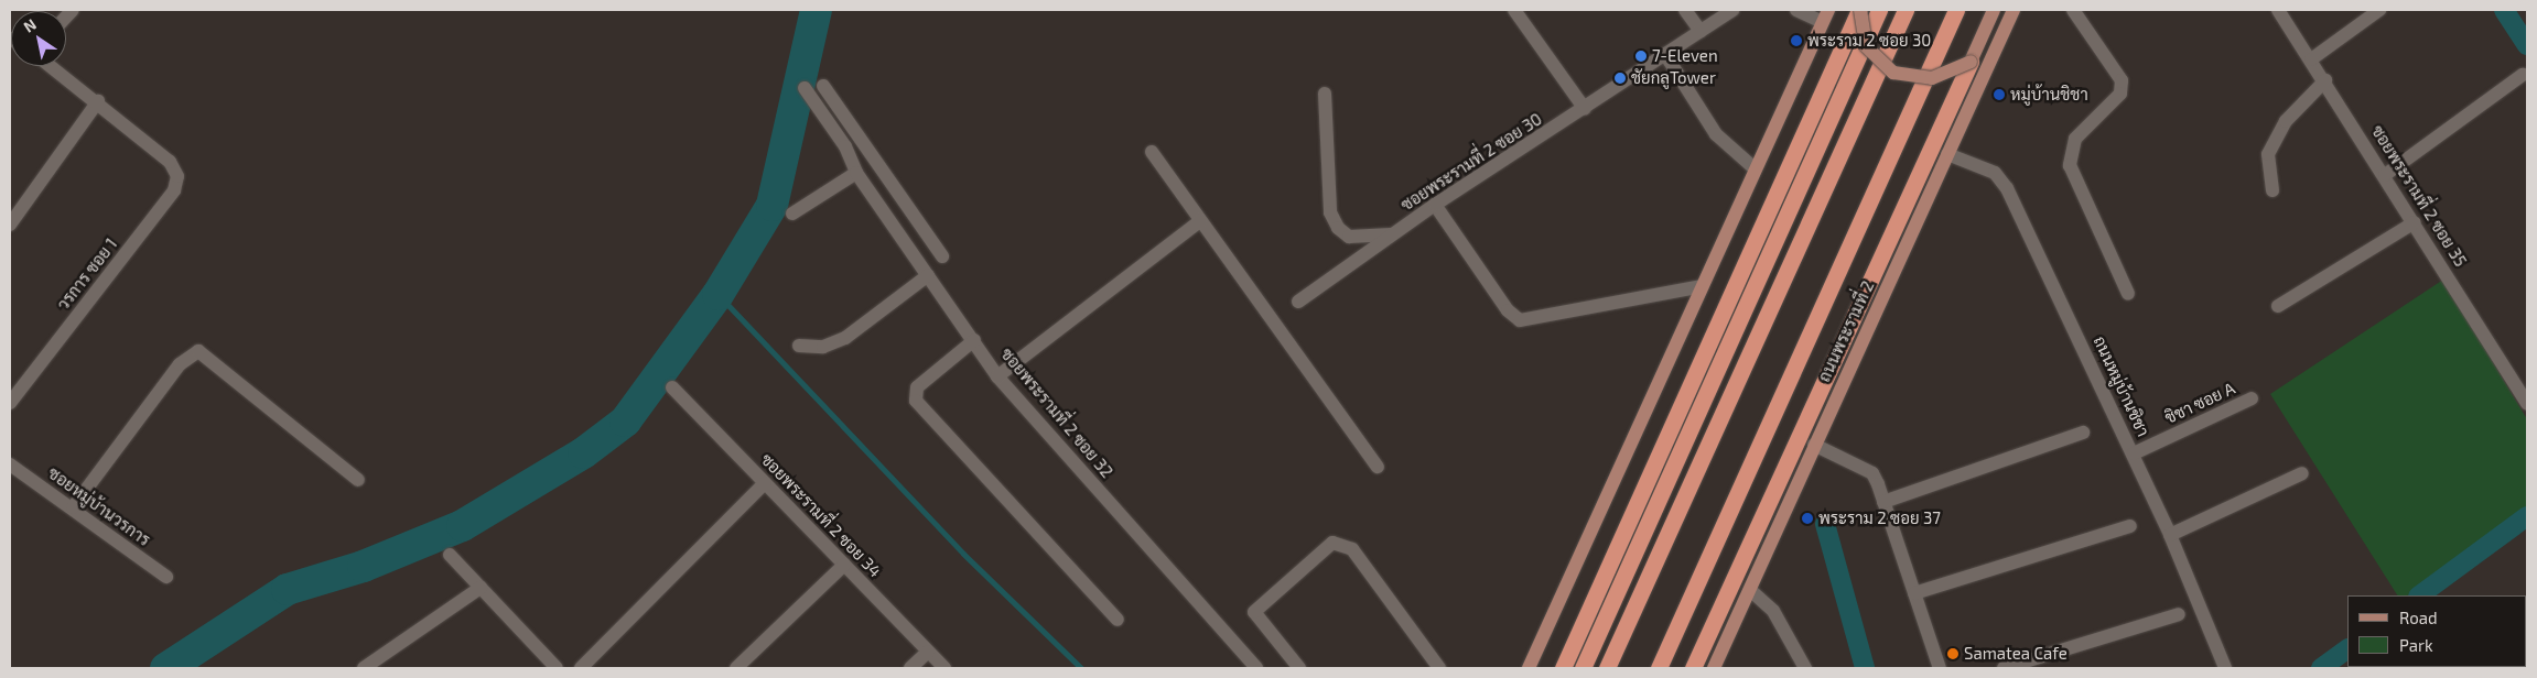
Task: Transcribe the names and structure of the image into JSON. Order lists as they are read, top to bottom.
{
  "streets": {
    "highway": ["ถนนพระรามที่ 2"],
    "street": [
      "ซอยพระรามที่ 2 ซอย 30",
      "ซอยพระรามที่ 2 ซอย 35",
      "วรการ ซอย 1",
      "ถนนหมู่บ้านชิชา",
      "ชิชา ซอย A",
      "ซอยพระรามที่ 2 ซอย 32",
      "ซอยหมู่บ้านวรการ",
      "ซอยพระรามที่ 2 ซอย 34"
    ]
  },
  "crossings": [
    ["ถนนพระรามที่ 2", "ถนนหมู่บ้านชิชา"],
    ["ถนนหมู่บ้านชิชา", "ชิชา ซอย A"]
  ],
  "places": [
    "พระราม 2 ซอย 30",
    "7-Eleven",
    "ชัยกลูTower",
    "หมู่บ้านชิชา",
    "พระราม 2 ซอย 37",
    "Samatea Cafe"
  ],
  "legend": ["Road", "Park"],
  "north": "top left"
}
